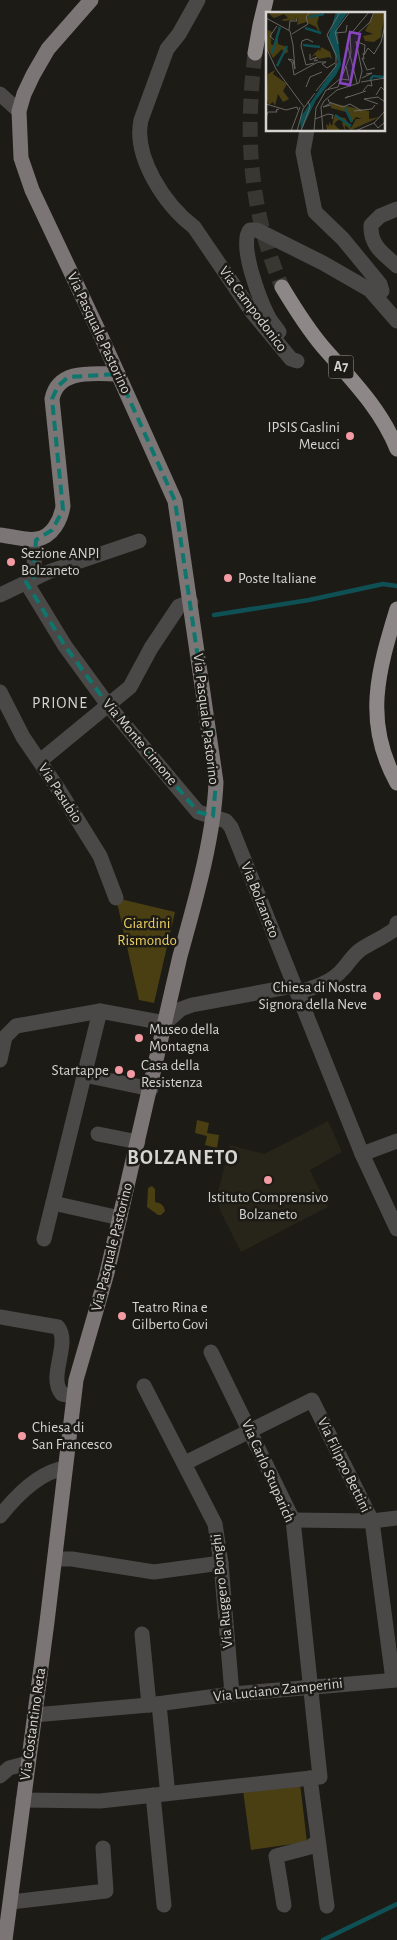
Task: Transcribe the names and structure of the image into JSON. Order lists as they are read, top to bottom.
{
  "streets": {
    "highway": ["A7"],
    "main road": ["Via Pasquale Pastorino", "Via Costantino Reta"],
    "street": [
      "Via Campodonico",
      "Via Monte Cimone",
      "Via Pasubio",
      "Via Bolzaneto",
      "Via Filippo Bettini",
      "Via Carlo Stuparich",
      "Via Ruggero Bonghi",
      "Via Luciano Zamperini"
    ]
  },
  "crossings": [
    ["Via Pasquale Pastorino", "Via Monte Cimone"],
    ["Via Pasquale Pastorino", "Via Bolzaneto"],
    ["Via Pasquale Pastorino", "Via Costantino Reta"],
    ["Via Monte Cimone", "Via Bolzaneto"],
    ["Via Filippo Bettini", "Via Carlo Stuparich"],
    ["Via Filippo Bettini", "Via Luciano Zamperini"],
    ["Via Carlo Stuparich", "Via Luciano Zamperini"],
    ["Via Ruggero Bonghi", "Via Luciano Zamperini"],
    ["Via Luciano Zamperini", "Via Costantino Reta"]
  ],
  "districts": ["PRIONE", "BOLZANETO"],
  "parks": ["Giardini Rismondo"],
  "places": [
    "IPSIS Gaslini Meucci",
    "Sezione ANPI Bolzaneto",
    "Poste Italiane",
    "Chiesa di Nostra Signora della Neve",
    "Museo della Montagna",
    "Startappe",
    "Casa della Resistenza",
    "Istituto Comprensivo Bolzaneto",
    "Teatro Rina e Gilberto Govi",
    "Chiesa di San Francesco"
  ]
}
